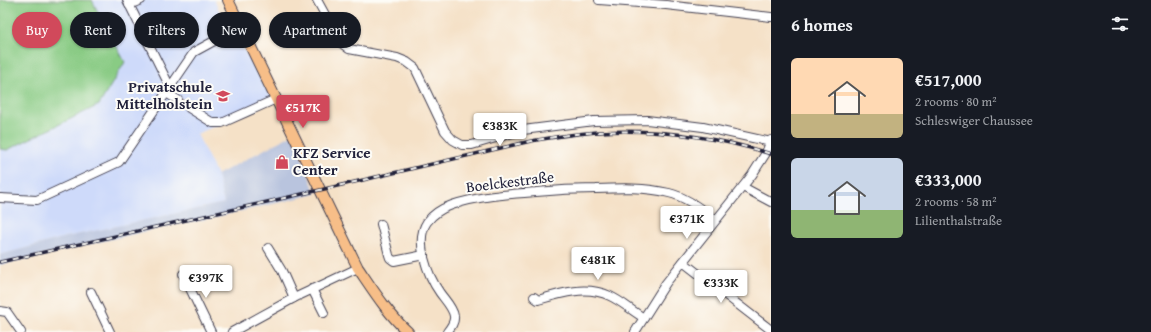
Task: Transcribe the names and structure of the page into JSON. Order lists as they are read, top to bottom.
{
  "streets": {
    "street": ["Boelckestraße"]
  },
  "places": {
    "school or university": ["Privatschule Mittelholstein"],
    "shop": ["KFZ Service Center"]
  },
  "page": {
    "heading": "6 homes",
    "chip": [
      "Buy",
      "Rent",
      "Filters",
      "New",
      "Apartment"
    ],
    "list": [
      {
        "name": "€517,000",
        "note": "2 rooms · 80 m² · Schleswiger Chaussee"
      },
      {
        "name": "€333,000",
        "note": "2 rooms · 58 m² · Lilienthalstraße"
      }
    ],
    "price": [
      "€517K",
      "€383K",
      "€371K",
      "€481K",
      "€397K",
      "€333K"
    ]
  }
}
